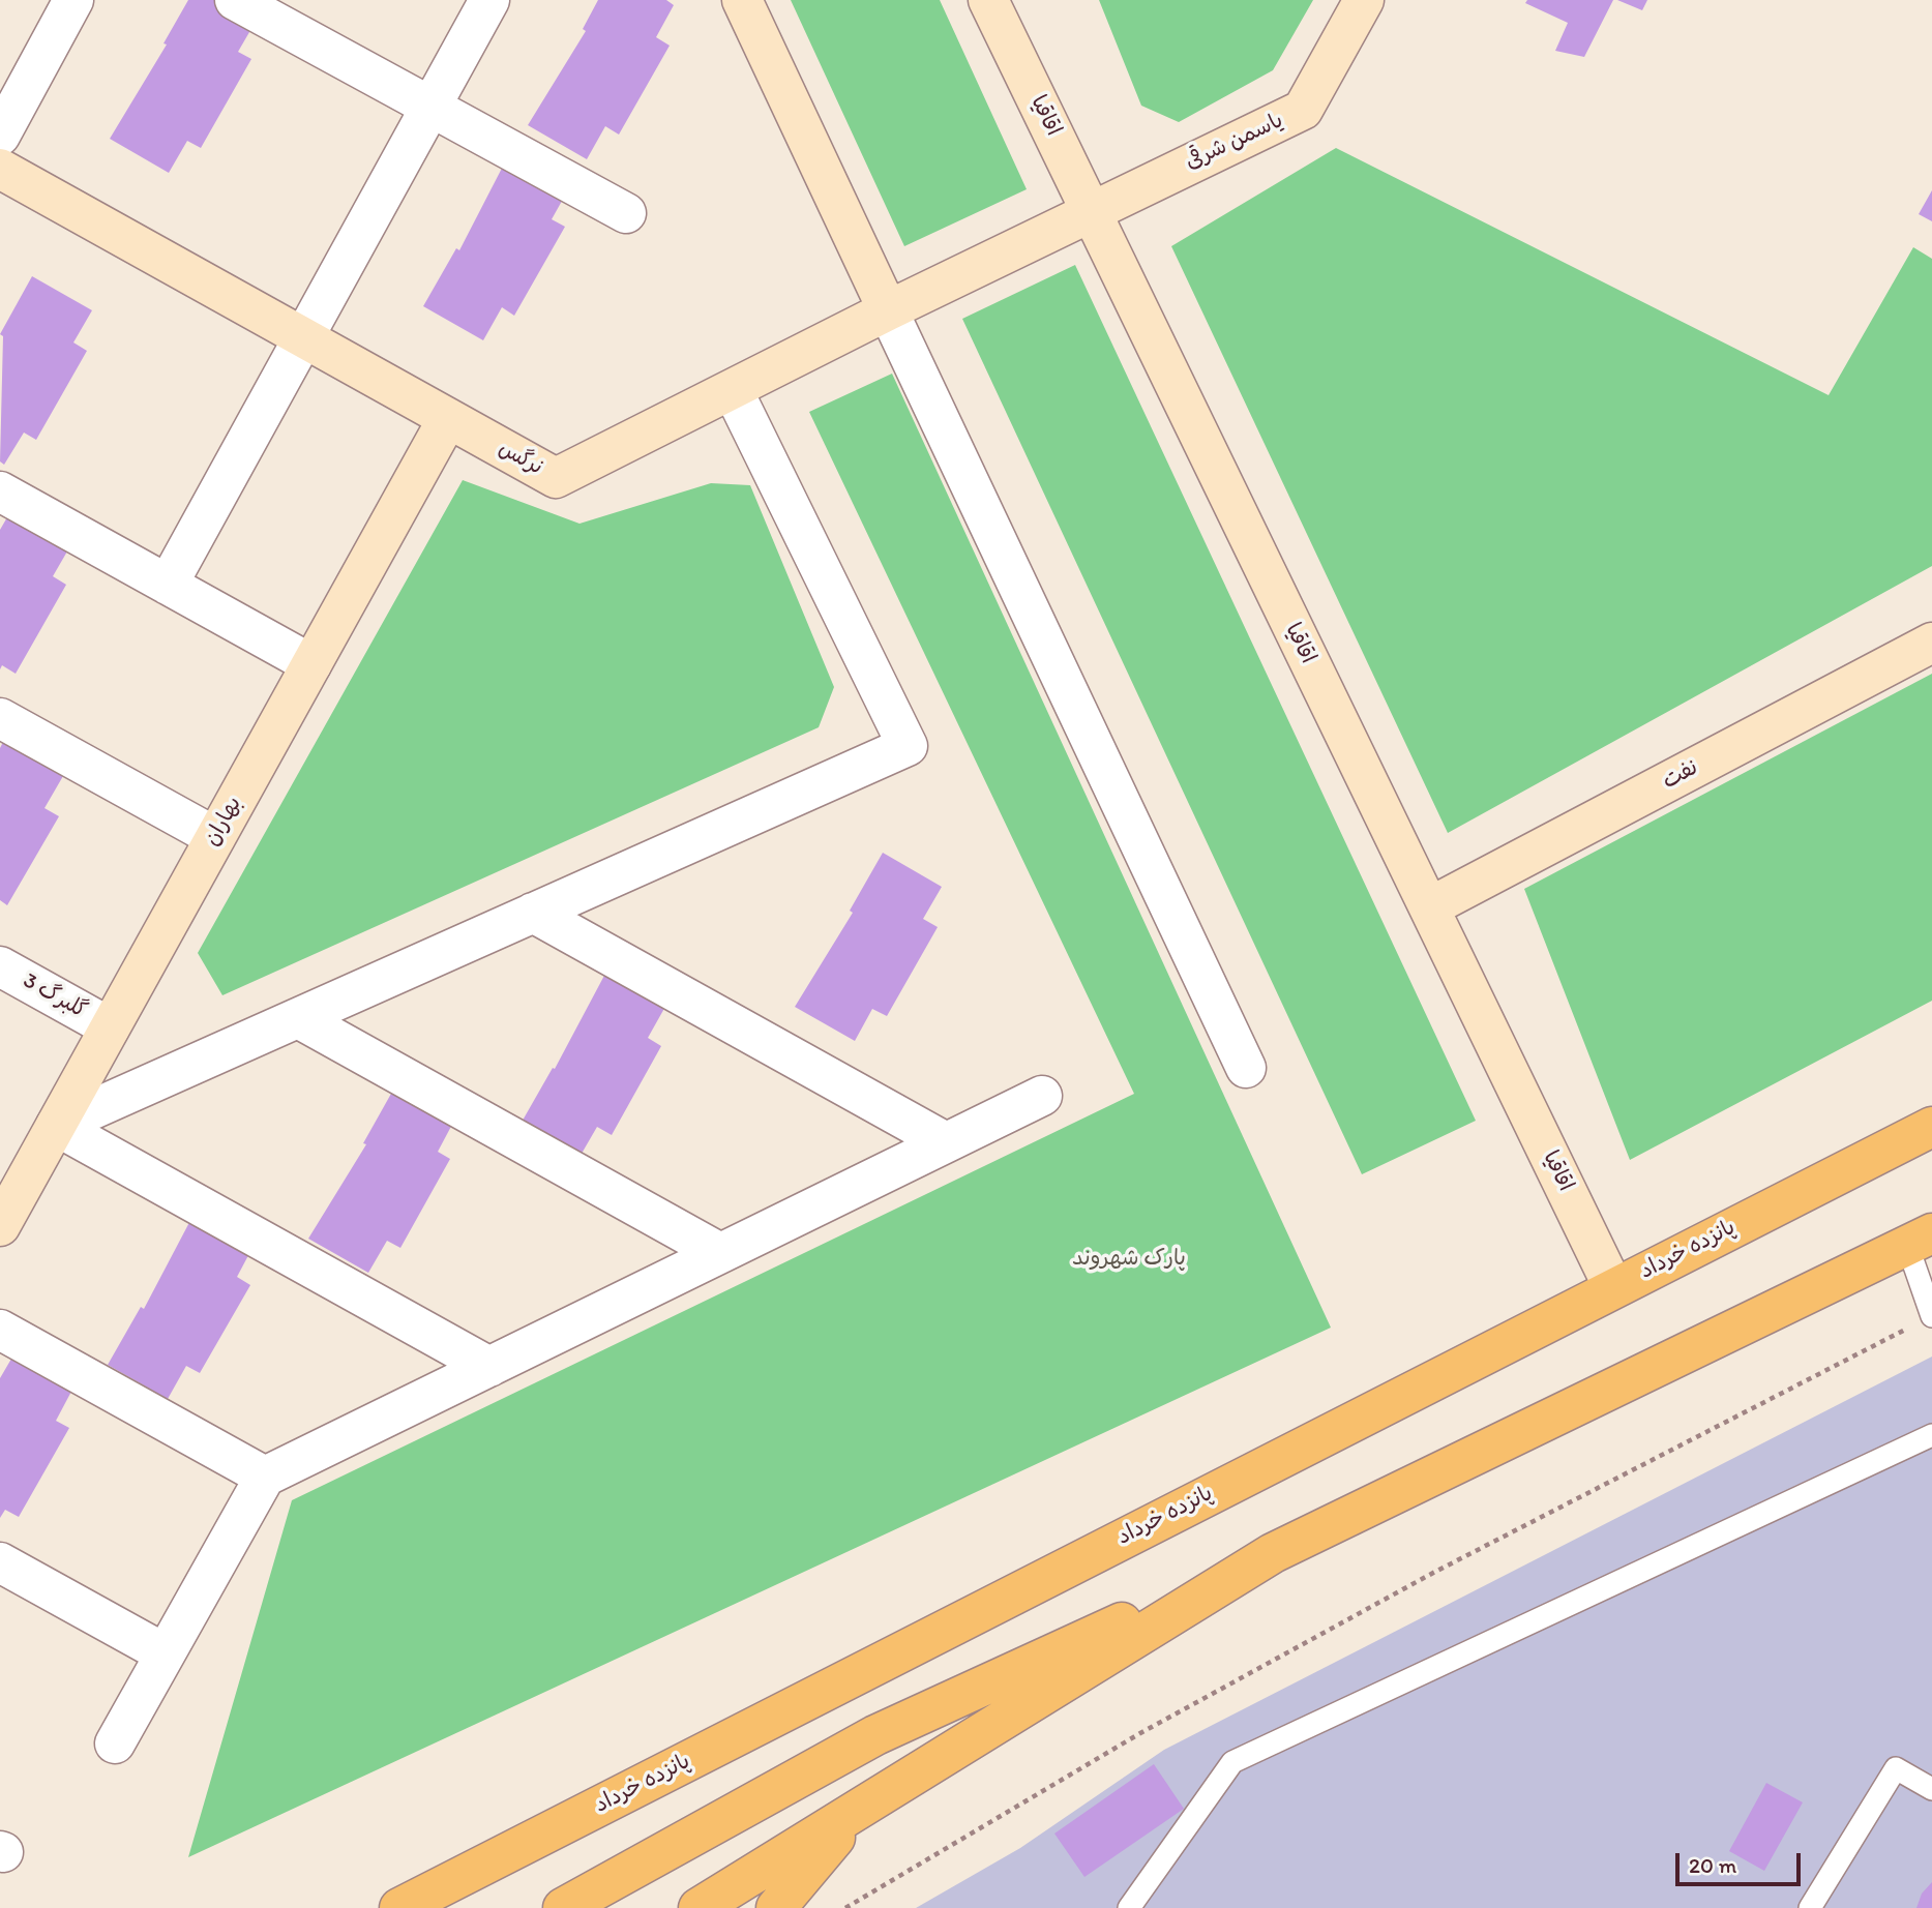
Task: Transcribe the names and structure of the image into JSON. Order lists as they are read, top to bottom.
{
  "streets": {
    "main road": ["پانزده خرداد"],
    "street": [
      "اقاقیا",
      "یاسمن شرقی",
      "نرگس",
      "نفت",
      "بهاران",
      "گلبرگ 3"
    ]
  },
  "crossings": [
    ["اقاقیا", "یاسمن شرقی"],
    ["اقاقیا", "نرگس"],
    ["اقاقیا", "نفت"],
    ["اقاقیا", "پانزده خرداد"],
    ["یاسمن شرقی", "نرگس"],
    ["نرگس", "بهاران"],
    ["بهاران", "گلبرگ 3"]
  ],
  "parks": ["پارک شهروند"],
  "scale_bar": "20 m"
}
